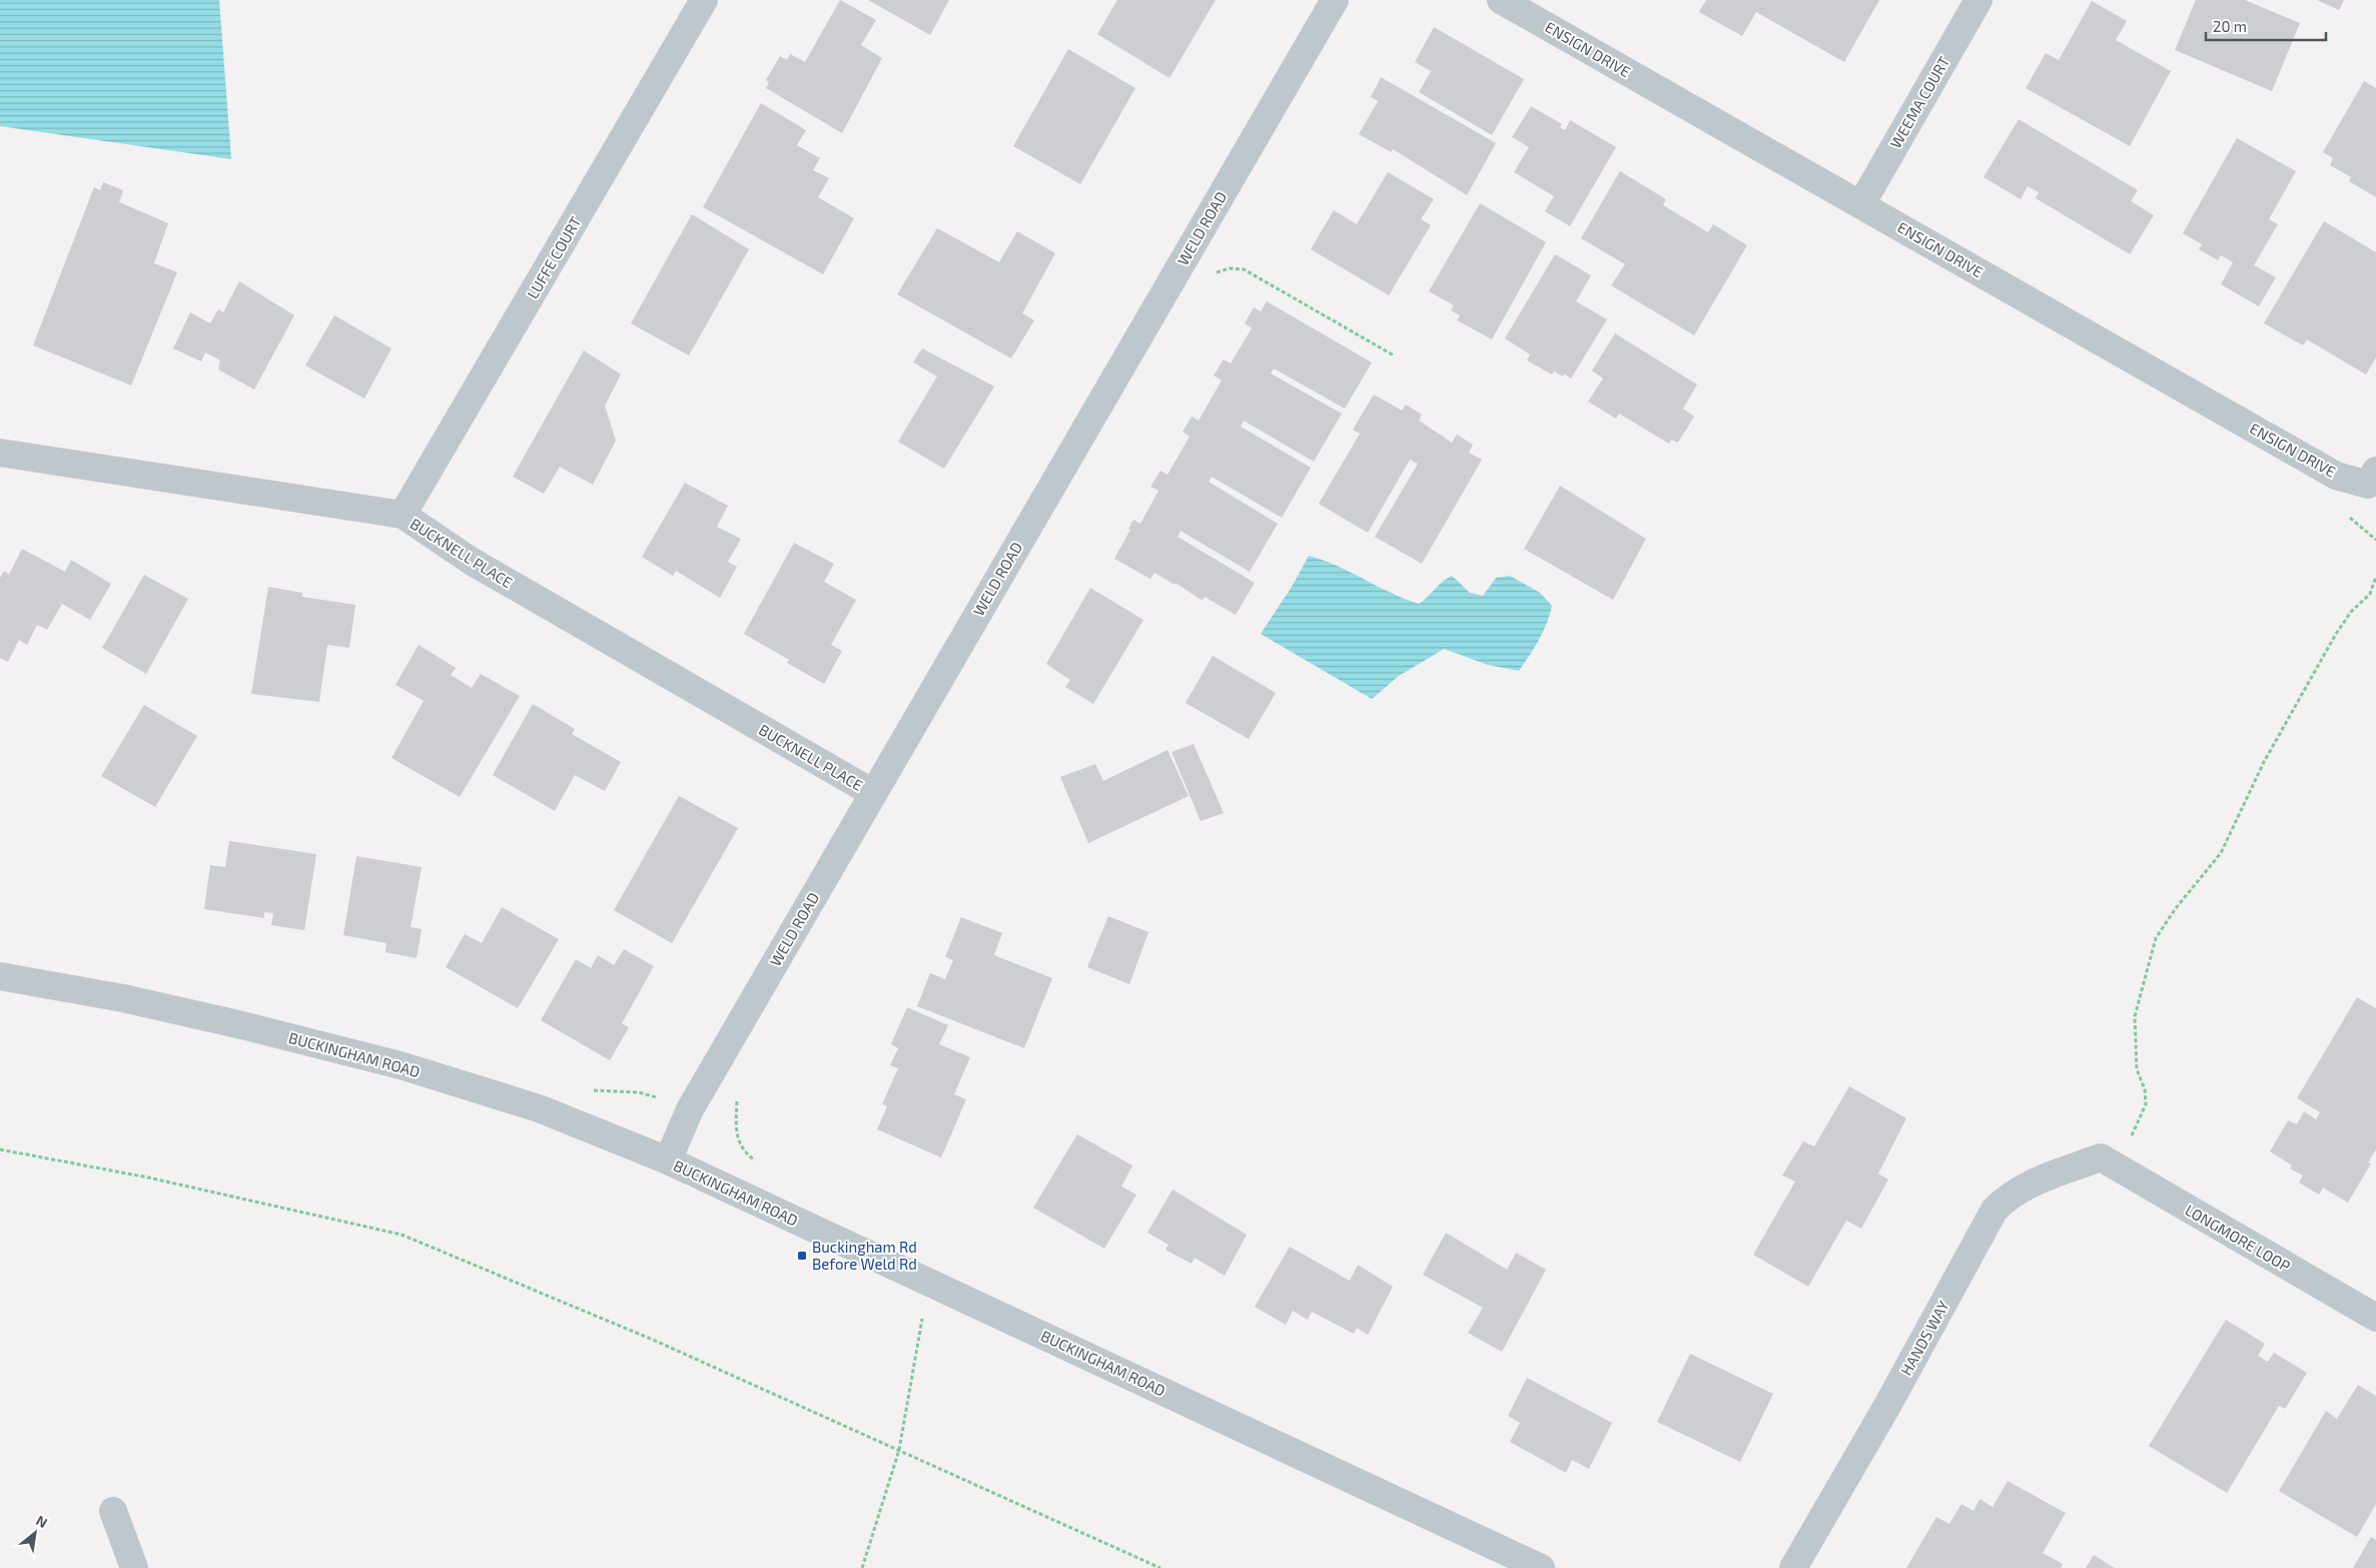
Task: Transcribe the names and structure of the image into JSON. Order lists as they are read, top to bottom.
{
  "streets": {
    "street": [
      "ENSIGN DRIVE",
      "WEEMA COURT",
      "WELD ROAD",
      "LUFFE COURT",
      "BUCKNELL PLACE",
      "BUCKINGHAM ROAD",
      "LONGMORE LOOP",
      "HANDS WAY"
    ]
  },
  "crossings": [
    ["ENSIGN DRIVE", "WEEMA COURT"],
    ["WELD ROAD", "BUCKNELL PLACE"],
    ["WELD ROAD", "BUCKINGHAM ROAD"],
    ["LUFFE COURT", "BUCKNELL PLACE"],
    ["LONGMORE LOOP", "HANDS WAY"]
  ],
  "places": {
    "transit": ["Buckingham Rd Before Weld Rd"]
  },
  "scale_bar": "20 m",
  "north": "top right"
}
